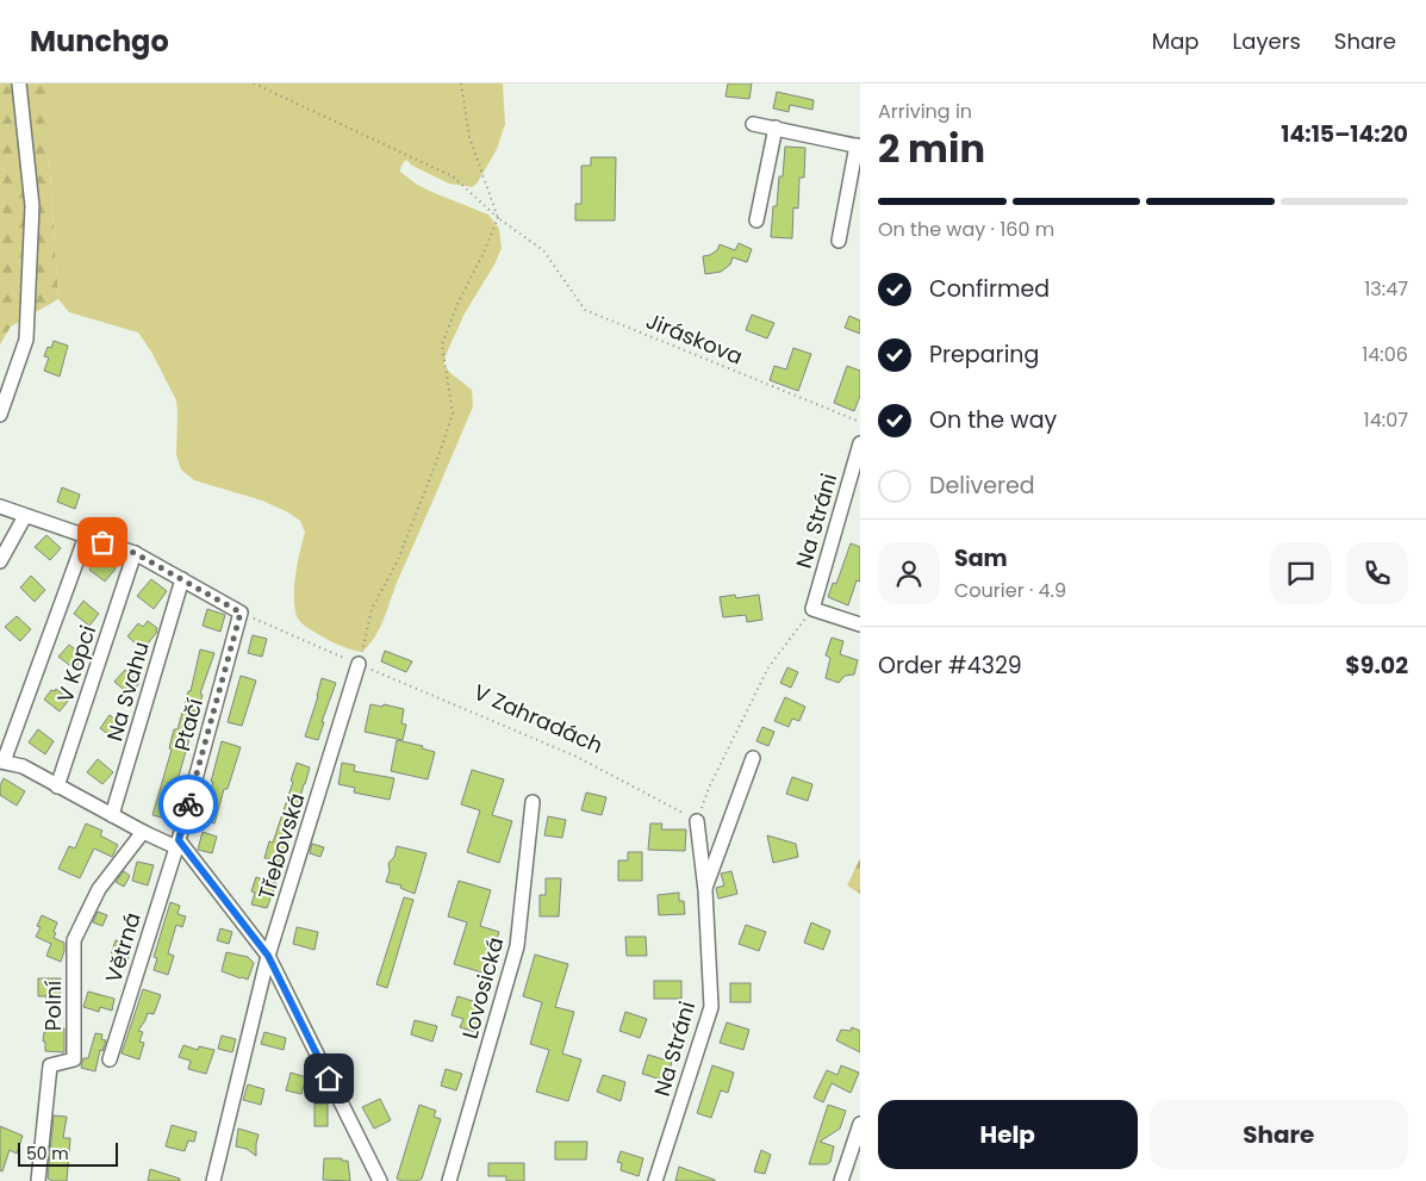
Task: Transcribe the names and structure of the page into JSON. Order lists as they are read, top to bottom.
{
  "streets": {
    "street": [
      "Na Stráni",
      "V Kopci",
      "Na Svahu",
      "Ptačí",
      "Třebovská",
      "Větrná",
      "Lovosická",
      "Polní"
    ],
    "path": ["Jiráskova", "V Zahradách"]
  },
  "crossings": [
    ["Na Stráni", "V Zahradách"],
    ["V Zahradách", "Ptačí"],
    ["V Zahradách", "Třebovská"],
    ["Ptačí", "Větrná"]
  ],
  "scale_bar": "50 m",
  "page": {
    "header": "Munchgo",
    "nav": ["Map", "Layers", "Share"],
    "heading": ["2 min", "Arriving in", "14:15–14:20"],
    "panel": [
      "Sam",
      "Courier · 4.9",
      "Order #4329",
      "$9.02"
    ],
    "bar": "On the way · 160 m",
    "list": [
      ["Confirmed", "13:47"],
      ["Preparing", "14:06"],
      ["On the way", "14:07"],
      "Delivered"
    ],
    "buttons": ["Help", "Share"],
    "scale": "50 m"
  }
}
